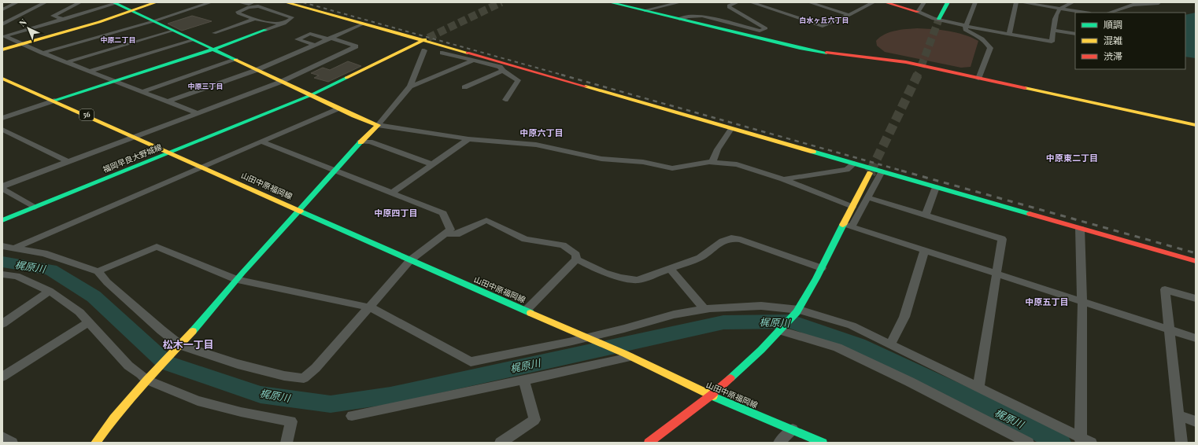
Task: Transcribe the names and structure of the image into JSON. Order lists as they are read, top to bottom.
{
  "streets": {
    "street": ["56", "福岡早良大野城線", "山田中原福岡線"]
  },
  "crossings": [
    ["福岡早良大野城線", "山田中原福岡線"]
  ],
  "districts": [
    "白水ヶ丘六丁目",
    "中原二丁目",
    "中原三丁目",
    "中原六丁目",
    "中原東二丁目",
    "中原四丁目",
    "中原五丁目",
    "松木一丁目"
  ],
  "water": ["梶原川"],
  "legend": ["順調", "混雑", "渋滞"],
  "north": "top left"
}
